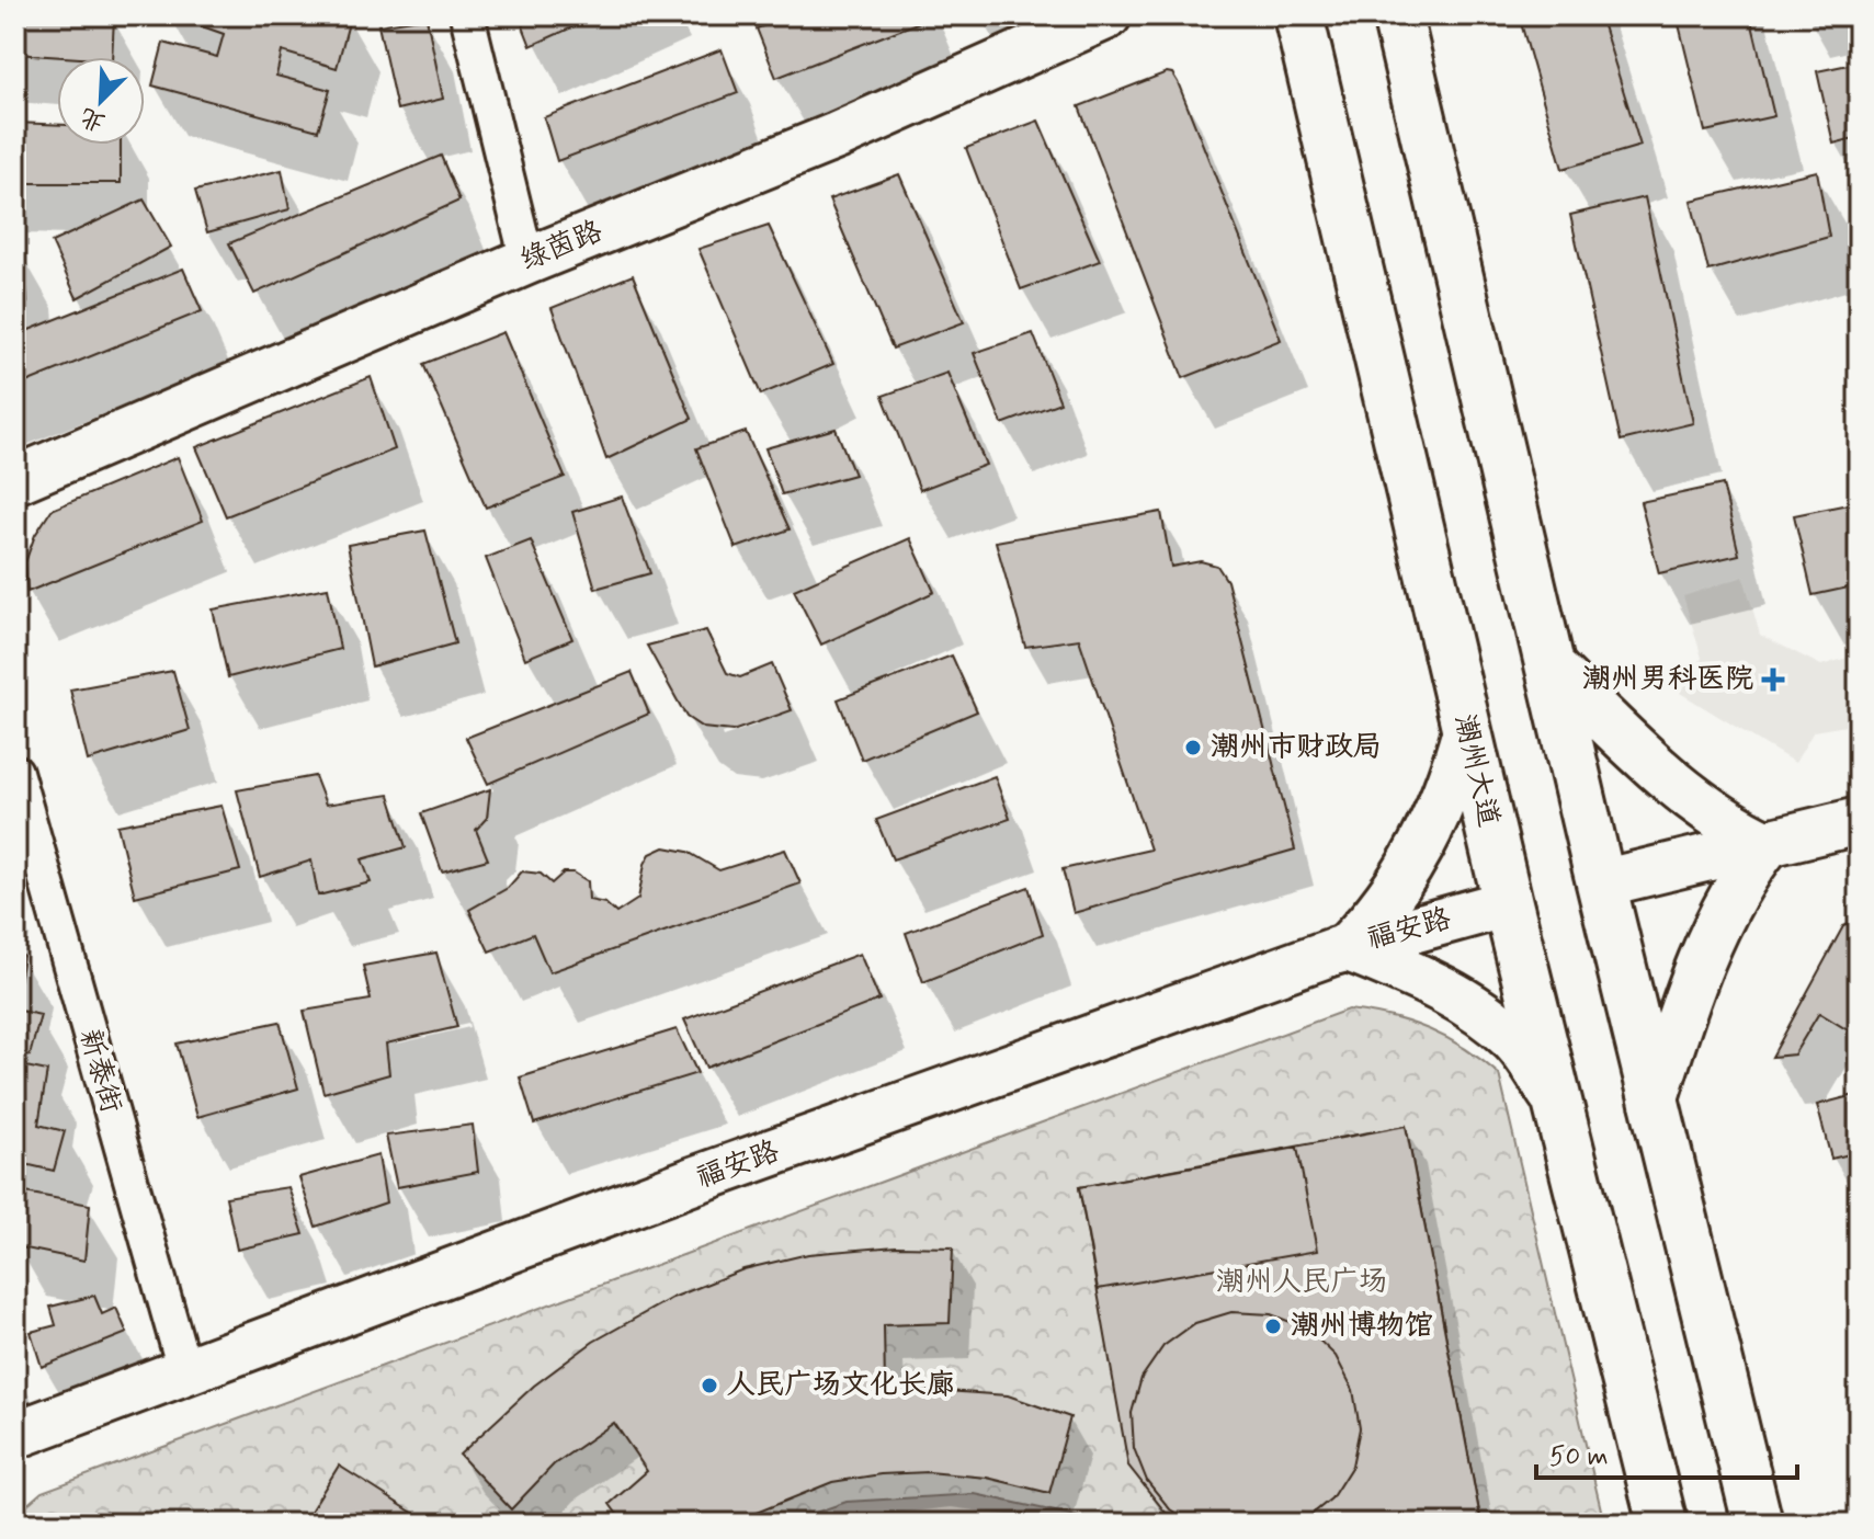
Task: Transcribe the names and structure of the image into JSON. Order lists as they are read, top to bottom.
{
  "streets": {
    "highway": ["潮州大道"],
    "street": ["绿茵路", "福安路", "新泰街"]
  },
  "crossings": [
    ["潮州大道", "福安路"],
    ["福安路", "新泰街"]
  ],
  "parks": ["潮州人民广场"],
  "places": {
    "health": ["潮州男科医院"],
    "other": ["潮州市财政局", "潮州博物馆", "人民广场文化长廊"]
  },
  "scale_bar": "50 m",
  "north": "bottom left"
}
